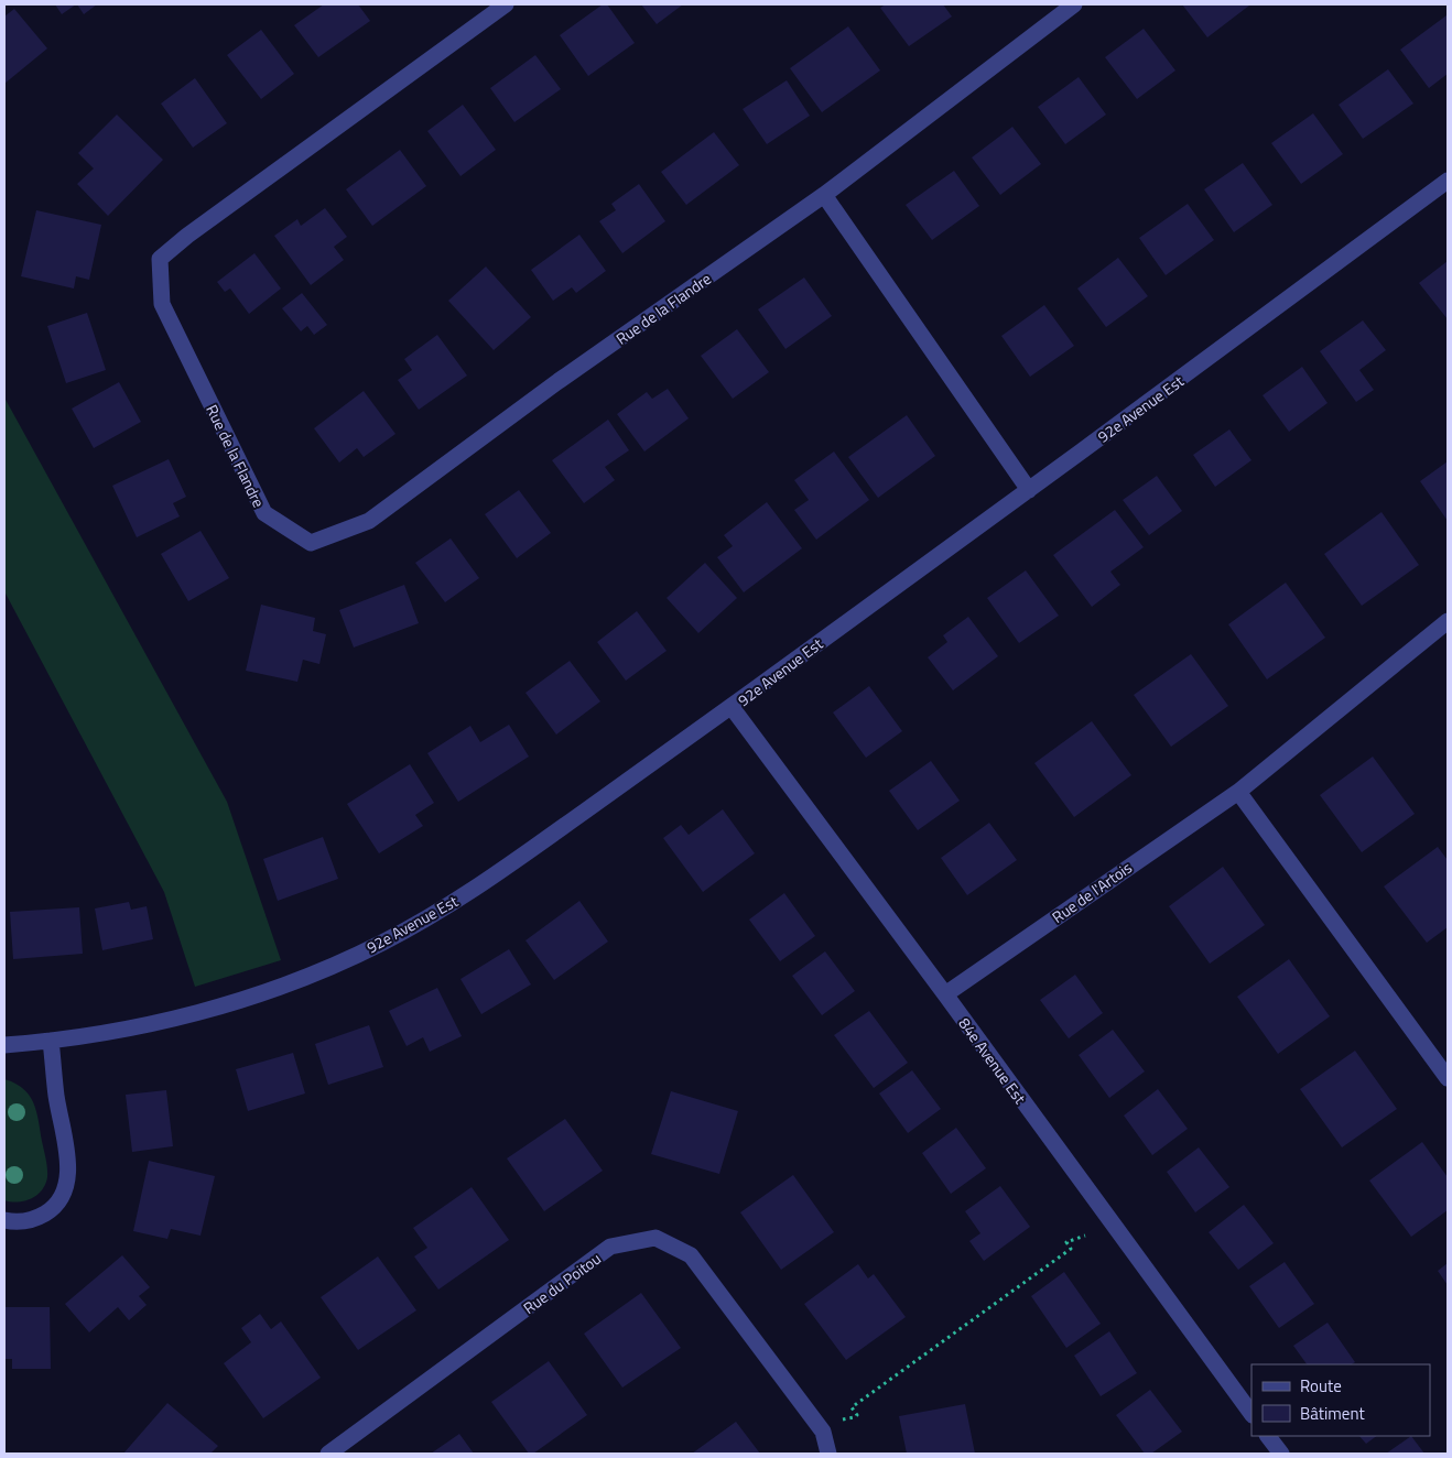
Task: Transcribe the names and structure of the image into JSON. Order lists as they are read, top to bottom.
{
  "streets": {
    "street": [
      "Rue de la Flandre",
      "92e Avenue Est",
      "Rue de l'Artois",
      "84e Avenue Est",
      "Rue du Poitou"
    ]
  },
  "crossings": [
    ["92e Avenue Est", "84e Avenue Est"],
    ["Rue de l'Artois", "84e Avenue Est"]
  ],
  "legend": ["Route", "Bâtiment"]
}
